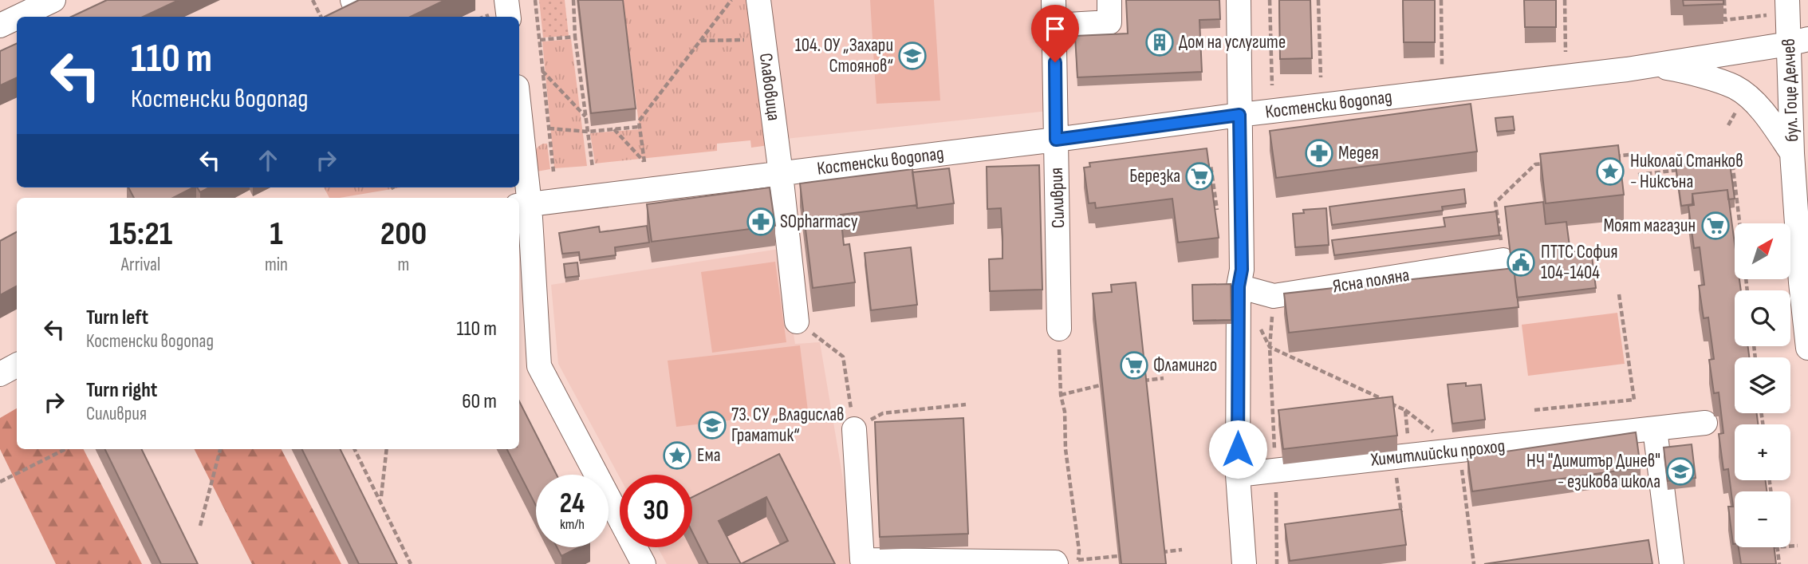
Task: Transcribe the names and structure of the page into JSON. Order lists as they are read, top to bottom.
{
  "streets": {
    "street": [
      "Славовица",
      "бул. Гоце Делчев",
      "Костенски водопад",
      "Силиврия",
      "Ясна поляна",
      "Химитлийски проход"
    ]
  },
  "crossings": [
    ["Славовица", "Костенски водопад"],
    ["бул. Гоце Делчев", "Костенски водопад"],
    ["Костенски водопад", "Силиврия"]
  ],
  "places": {
    "building": ["Дом на услугите"],
    "school or university": ["104. ОУ „Захари Стоянов“", "73. СУ „Владислав Граматик“", "НЧ \"Димитър Динев\" - езикова школа"],
    "pharmacy": ["Медея", "SOpharmacy"],
    "place": ["Николай Станков - Никсъна", "Ема"],
    "supermarket": ["Березка", "Моят магазин", "Фламинго"],
    "public building": ["ПТТС София 104-1404"]
  },
  "north": "top right",
  "page": {
    "turn": ["110 m", "Костенски водопад"],
    "eta": [
      "15:21",
      "Arrival",
      "1",
      "min",
      "200",
      "m"
    ],
    "map_buttons": ["+", "−"],
    "list": [
      {
        "name": "Turn left",
        "note": "Костенски водопад",
        "value": "110 m"
      },
      {
        "name": "Turn right",
        "note": "Силиврия",
        "value": "60 m"
      }
    ],
    "speed": "24 km/h",
    "limit": "30"
  }
}
